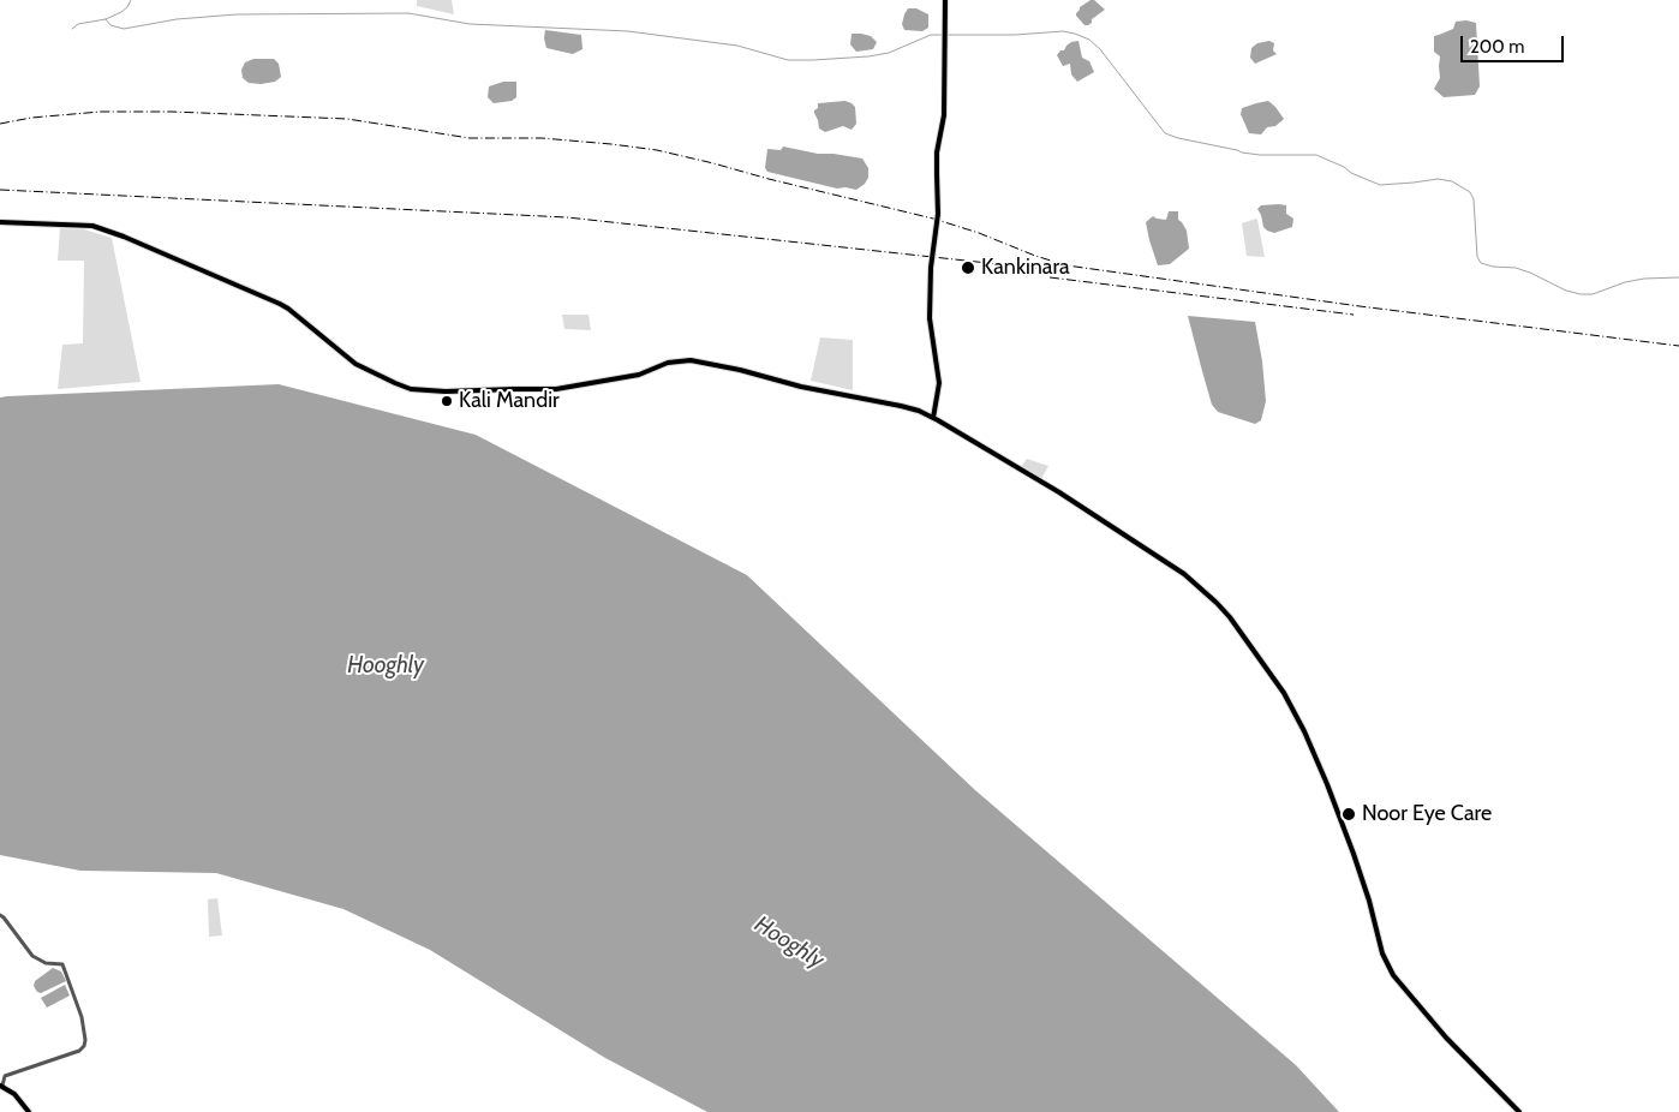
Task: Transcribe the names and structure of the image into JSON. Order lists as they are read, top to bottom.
{
  "water": ["Hooghly"],
  "places": ["Kankinara", "Kali Mandir", "Noor Eye Care"],
  "scale_bar": "200 m"
}
